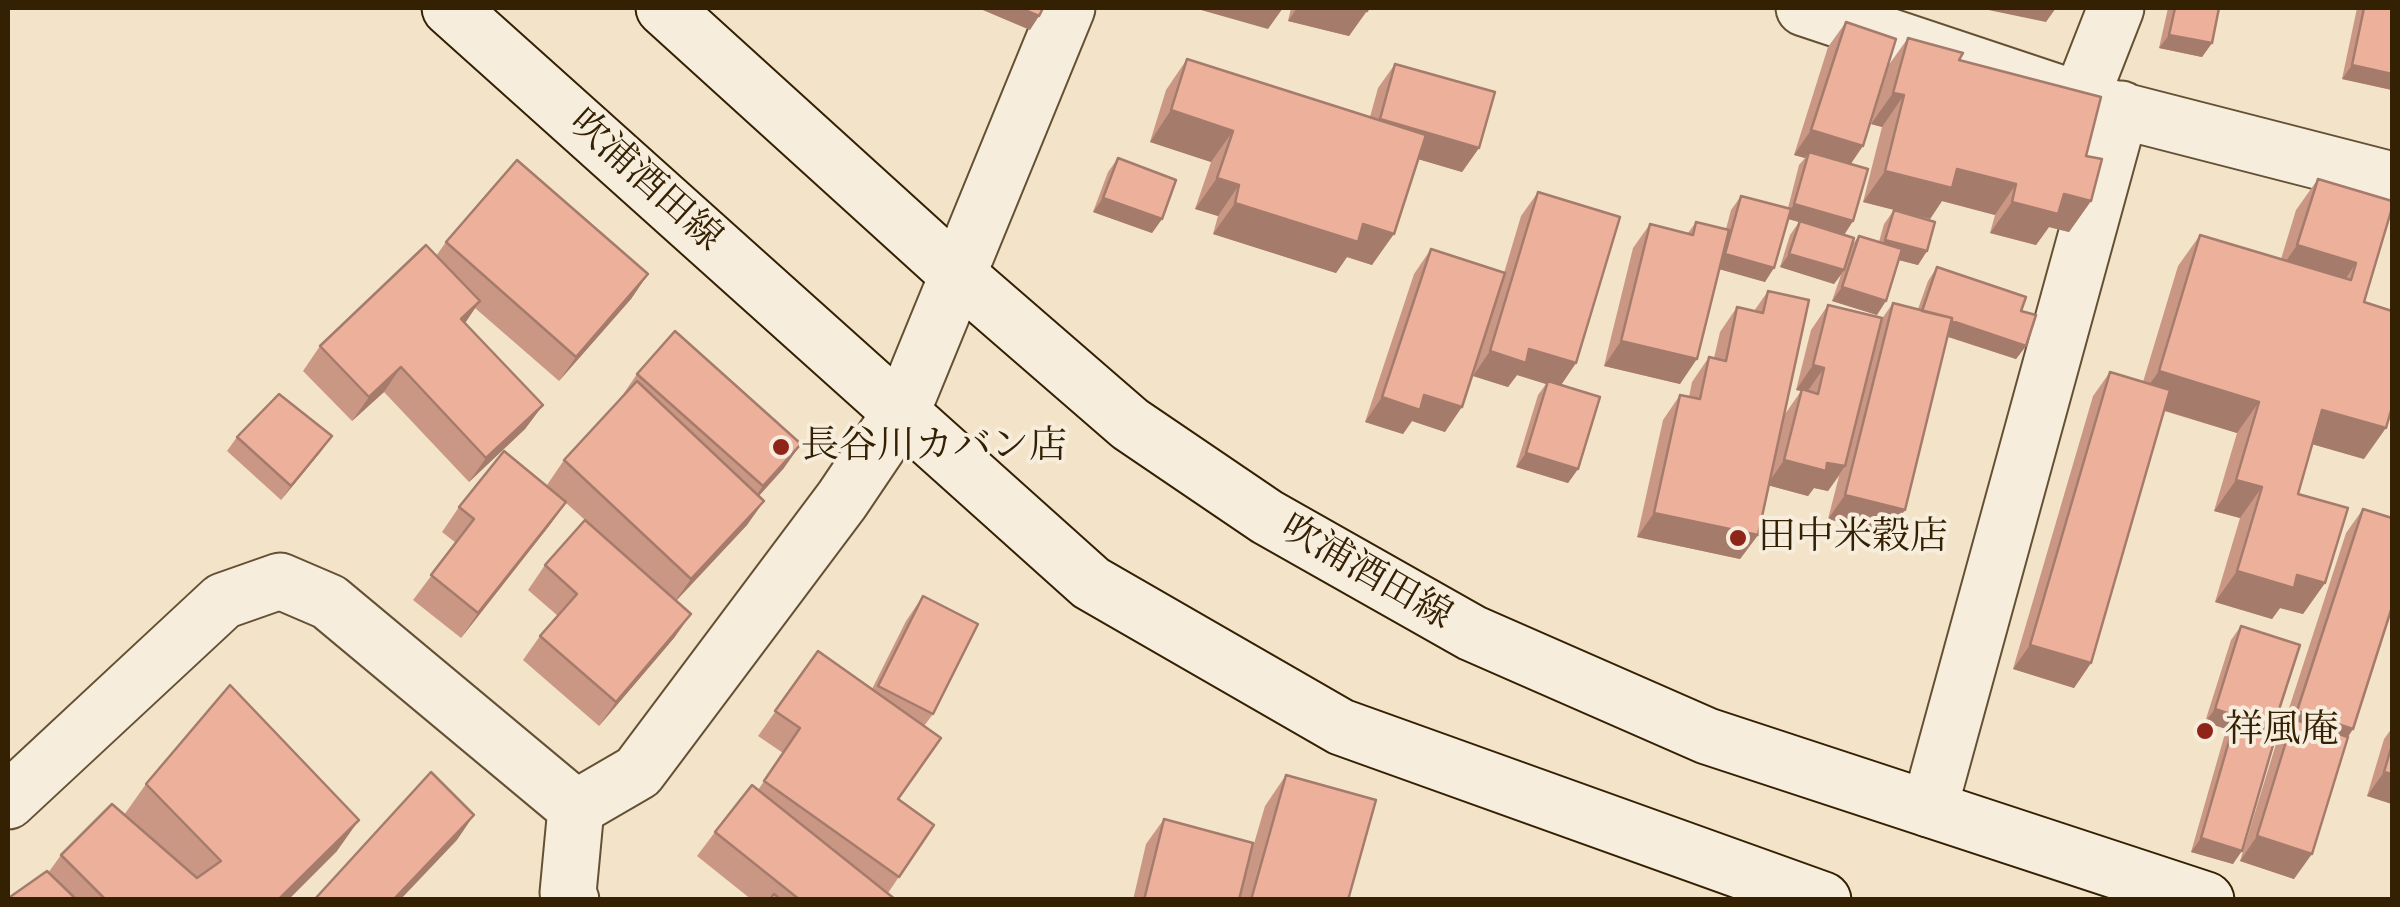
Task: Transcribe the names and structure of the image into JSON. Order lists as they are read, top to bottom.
{
  "streets": {
    "main road": ["吹浦酒田線"]
  },
  "places": ["長谷川カバン店", "田中米穀店", "祥風庵"]
}
